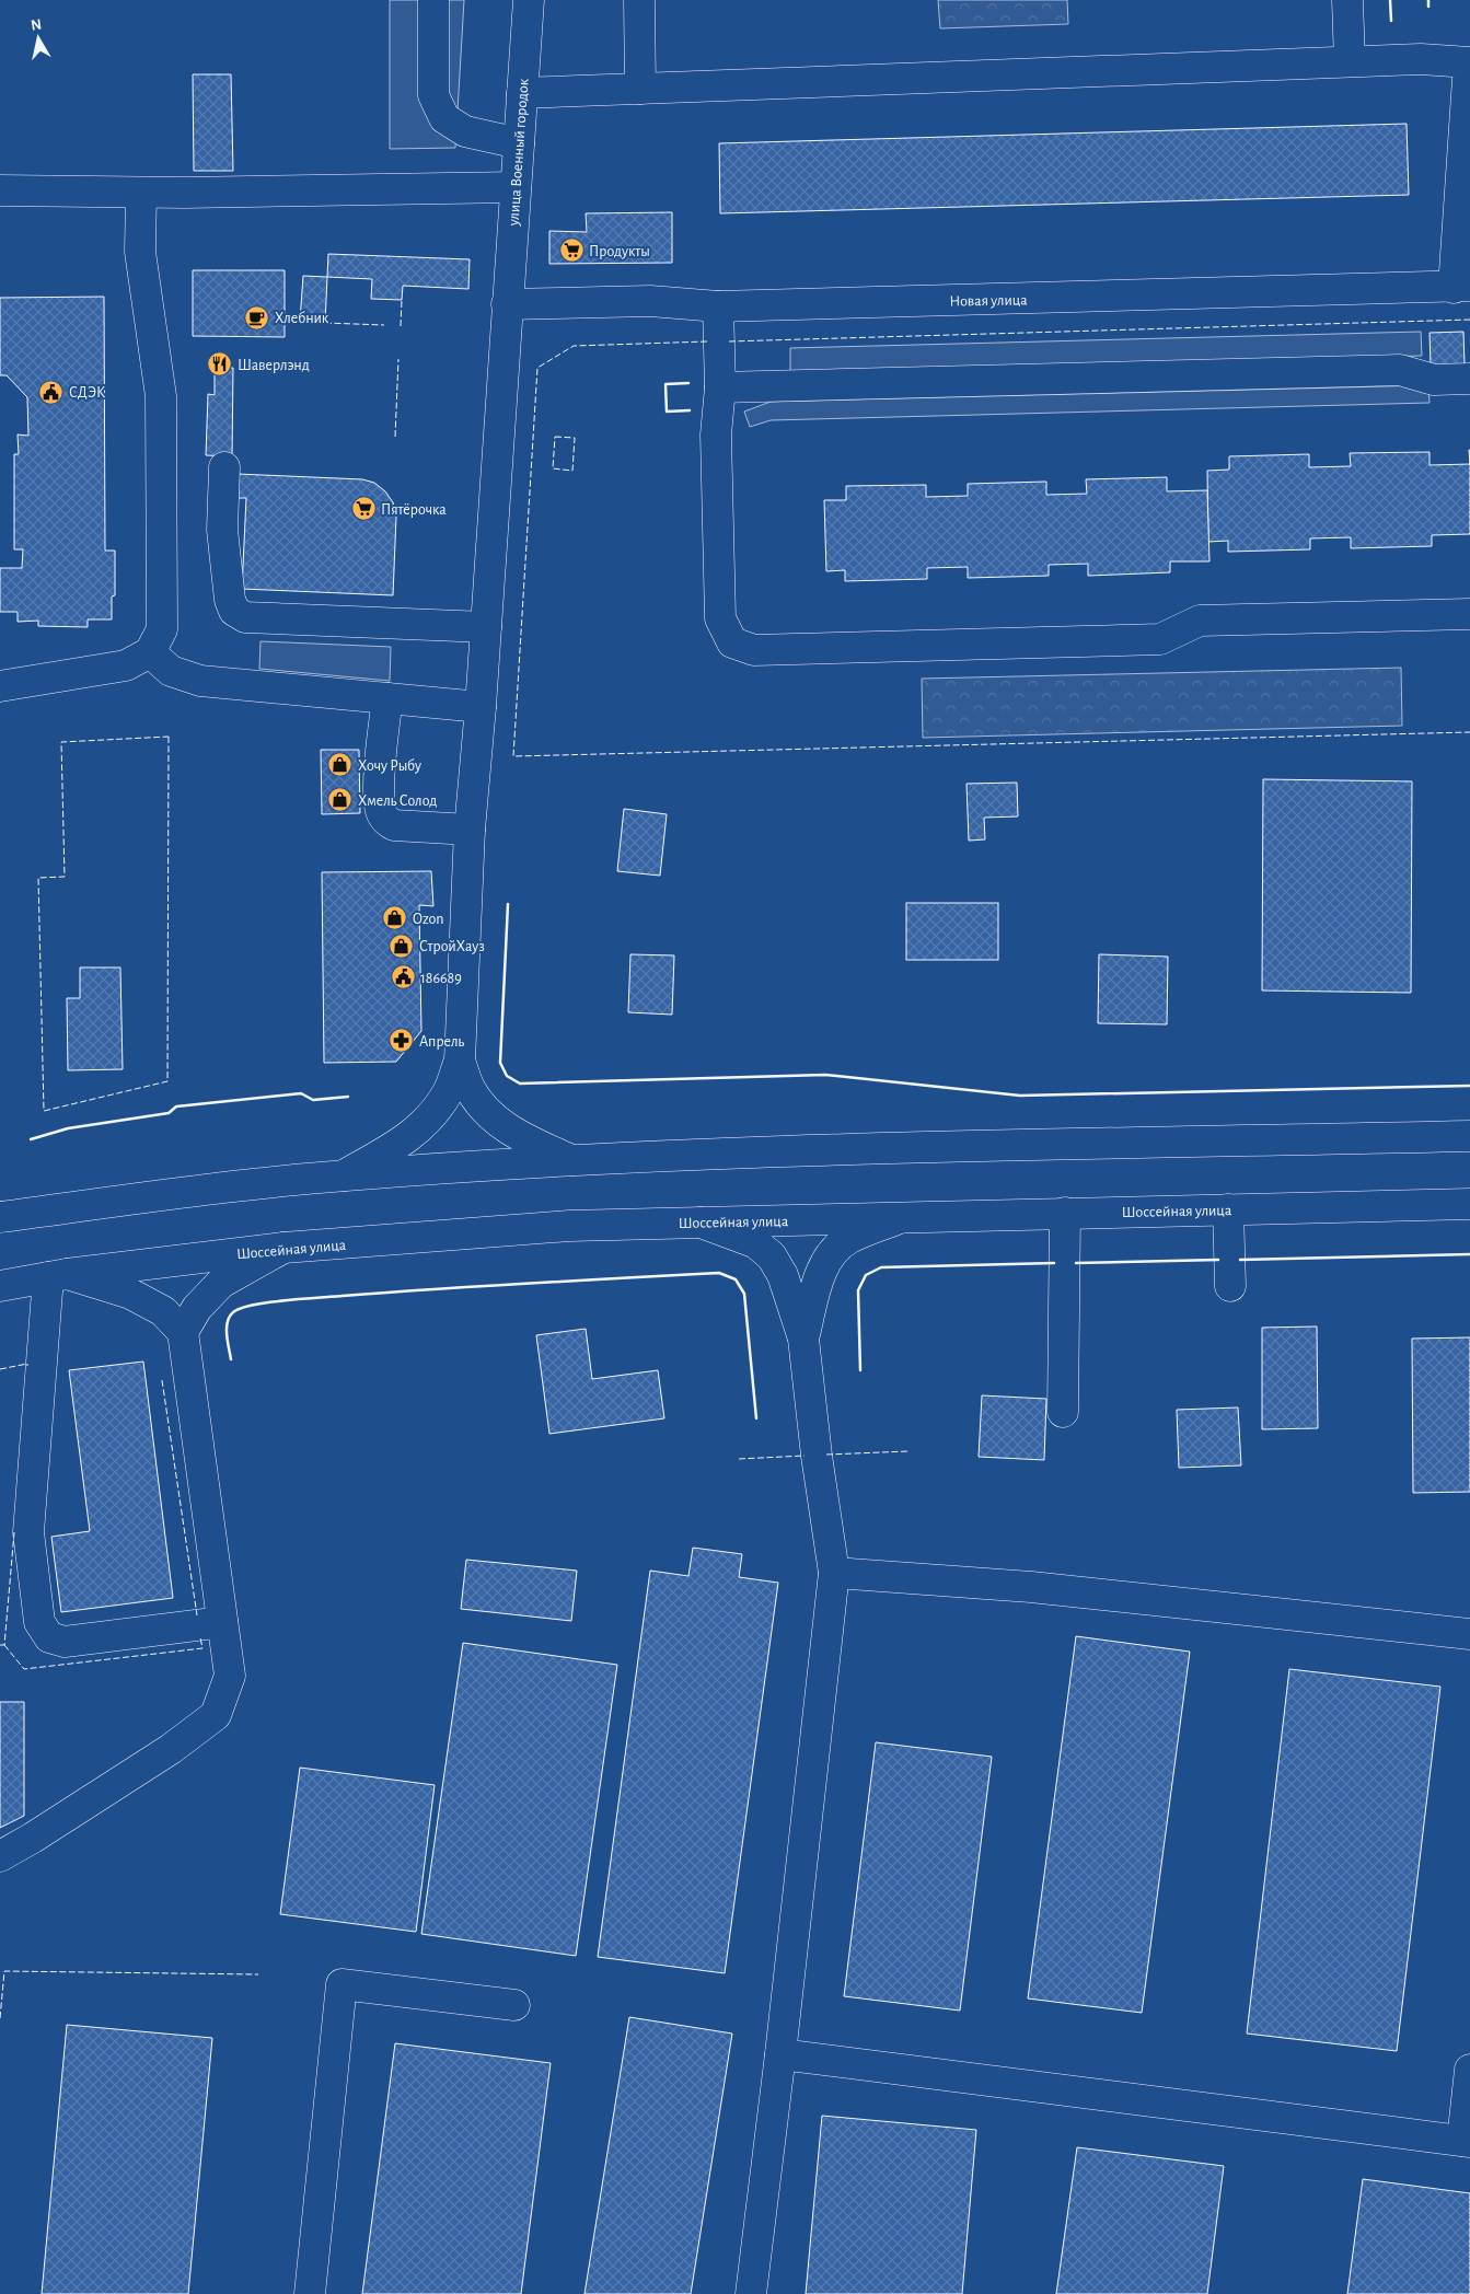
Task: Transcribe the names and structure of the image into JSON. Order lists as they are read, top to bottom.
{
  "streets": {
    "street": ["улица Военный городок", "Новая улица", "Шоссейная улица"]
  },
  "crossings": [
    ["улица Военный городок", "Новая улица"]
  ],
  "places": {
    "supermarket": ["Продукты", "Пятёрочка"],
    "cafe": ["Хлебник"],
    "restaurant": ["Шаверлэнд"],
    "public building": ["СДЭК", "186689"],
    "shop": [
      "Хочу Рыбу",
      "Хмель Солод",
      "Ozon",
      "СтройХауз"
    ],
    "pharmacy": ["Апрель"]
  },
  "north": "top"
}
